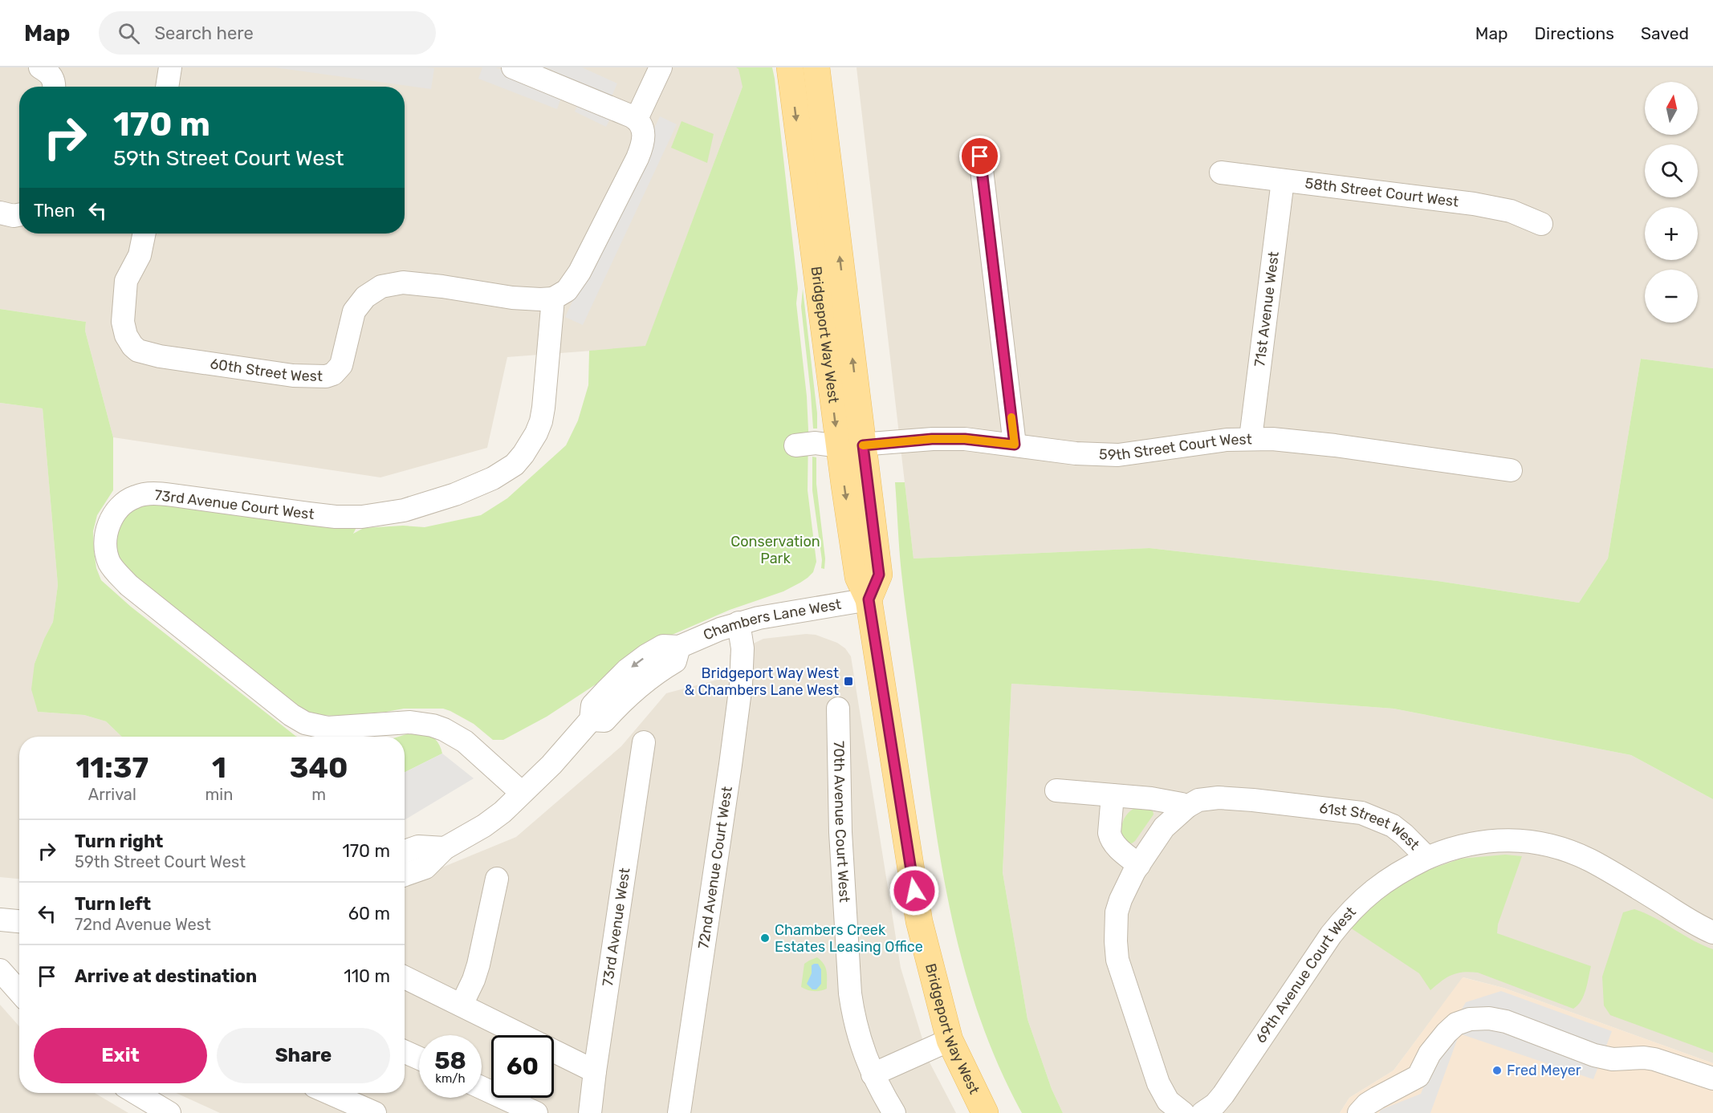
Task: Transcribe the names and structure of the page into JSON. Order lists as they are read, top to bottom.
{
  "streets": {
    "main road": ["Bridgeport Way West"],
    "street": [
      "58th Street Court West",
      "71st Avenue West",
      "60th Street West",
      "59th Street Court West",
      "73rd Avenue Court West",
      "Chambers Lane West",
      "70th Avenue Court West",
      "61st Street West",
      "72nd Avenue Court West",
      "73rd Avenue West",
      "69th Avenue Court West"
    ]
  },
  "crossings": [
    ["58th Street Court West", "71st Avenue West"],
    ["71st Avenue West", "59th Street Court West"],
    ["Bridgeport Way West", "59th Street Court West"],
    ["Bridgeport Way West", "Chambers Lane West"],
    ["60th Street West", "73rd Avenue Court West"],
    ["73rd Avenue Court West", "Chambers Lane West"],
    ["Chambers Lane West", "72nd Avenue Court West"],
    ["61st Street West", "69th Avenue Court West"]
  ],
  "parks": ["Conservation Park"],
  "places": {
    "transit": ["Bridgeport Way West & Chambers Lane West"],
    "other": ["Chambers Creek Estates Leasing Office", "Fred Meyer"]
  },
  "north": "top",
  "page": {
    "header": "Map",
    "search": "Search here",
    "nav": ["Map", "Directions", "Saved"],
    "map_buttons": ["+", "−"],
    "turn": ["170 m", "59th Street Court West"],
    "then": "Then",
    "eta": [
      "11:37",
      "Arrival",
      "1",
      "min",
      "340",
      "m"
    ],
    "list": [
      {
        "name": "Turn right",
        "note": "59th Street Court West",
        "value": "170 m"
      },
      {
        "name": "Turn left",
        "note": "72nd Avenue West",
        "value": "60 m"
      },
      {
        "name": "Arrive at destination",
        "value": "110 m"
      }
    ],
    "buttons": ["Exit", "Share"],
    "speed": "58 km/h",
    "limit": "60"
  }
}
